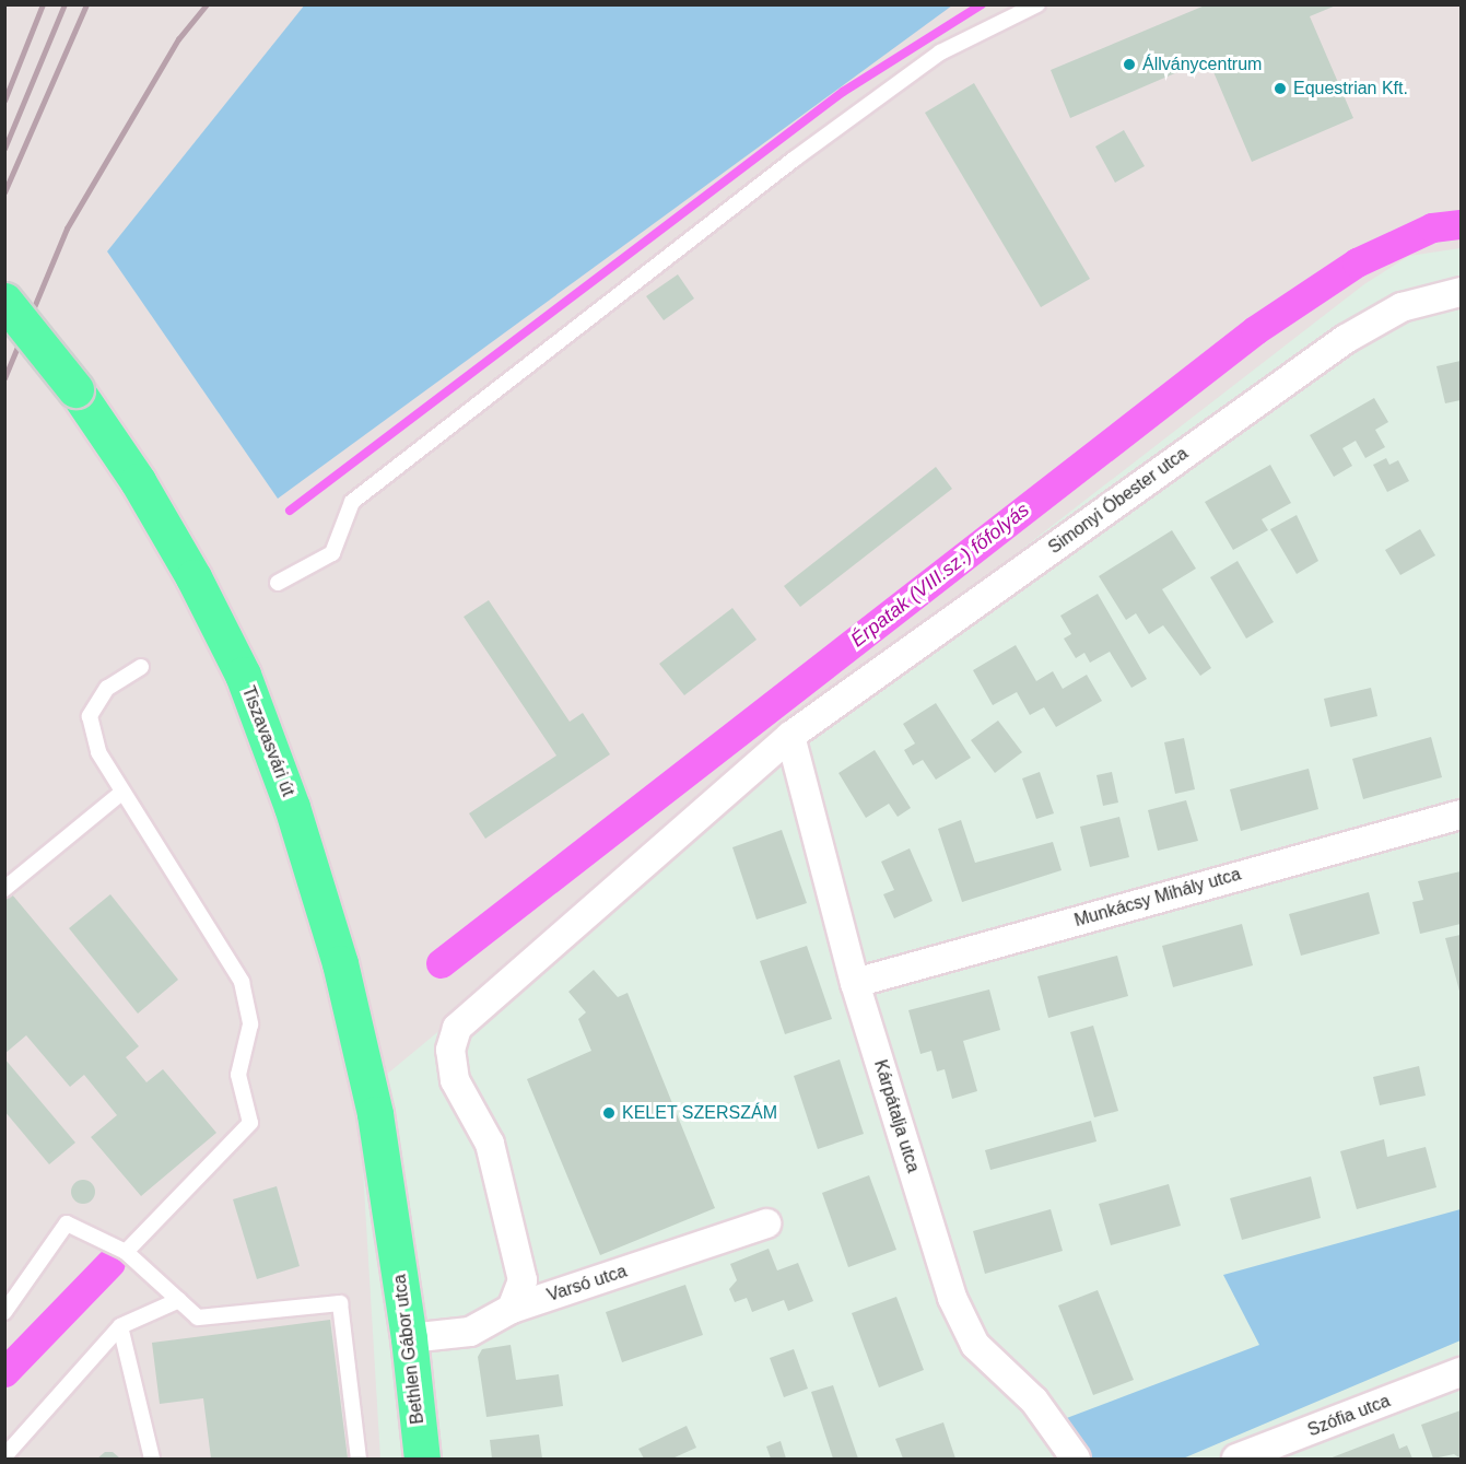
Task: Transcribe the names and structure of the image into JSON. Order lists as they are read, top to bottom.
{
  "streets": {
    "main road": ["Tiszavasvári út", "Bethlen Gábor utca"],
    "street": [
      "Simonyi Óbester utca",
      "Munkácsy Mihály utca",
      "Kárpátalja utca",
      "Varsó utca",
      "Szófia utca"
    ]
  },
  "crossings": [
    ["Simonyi Óbester utca", "Kárpátalja utca"],
    ["Simonyi Óbester utca", "Varsó utca"],
    ["Tiszavasvári út", "Bethlen Gábor utca"],
    ["Munkácsy Mihály utca", "Kárpátalja utca"],
    ["Varsó utca", "Bethlen Gábor utca"]
  ],
  "water": ["Érpatak (VIII.sz.) főfolyás"],
  "places": ["Állványcentrum", "Equestrian Kft.", "KELET SZERSZÁM"]
}
